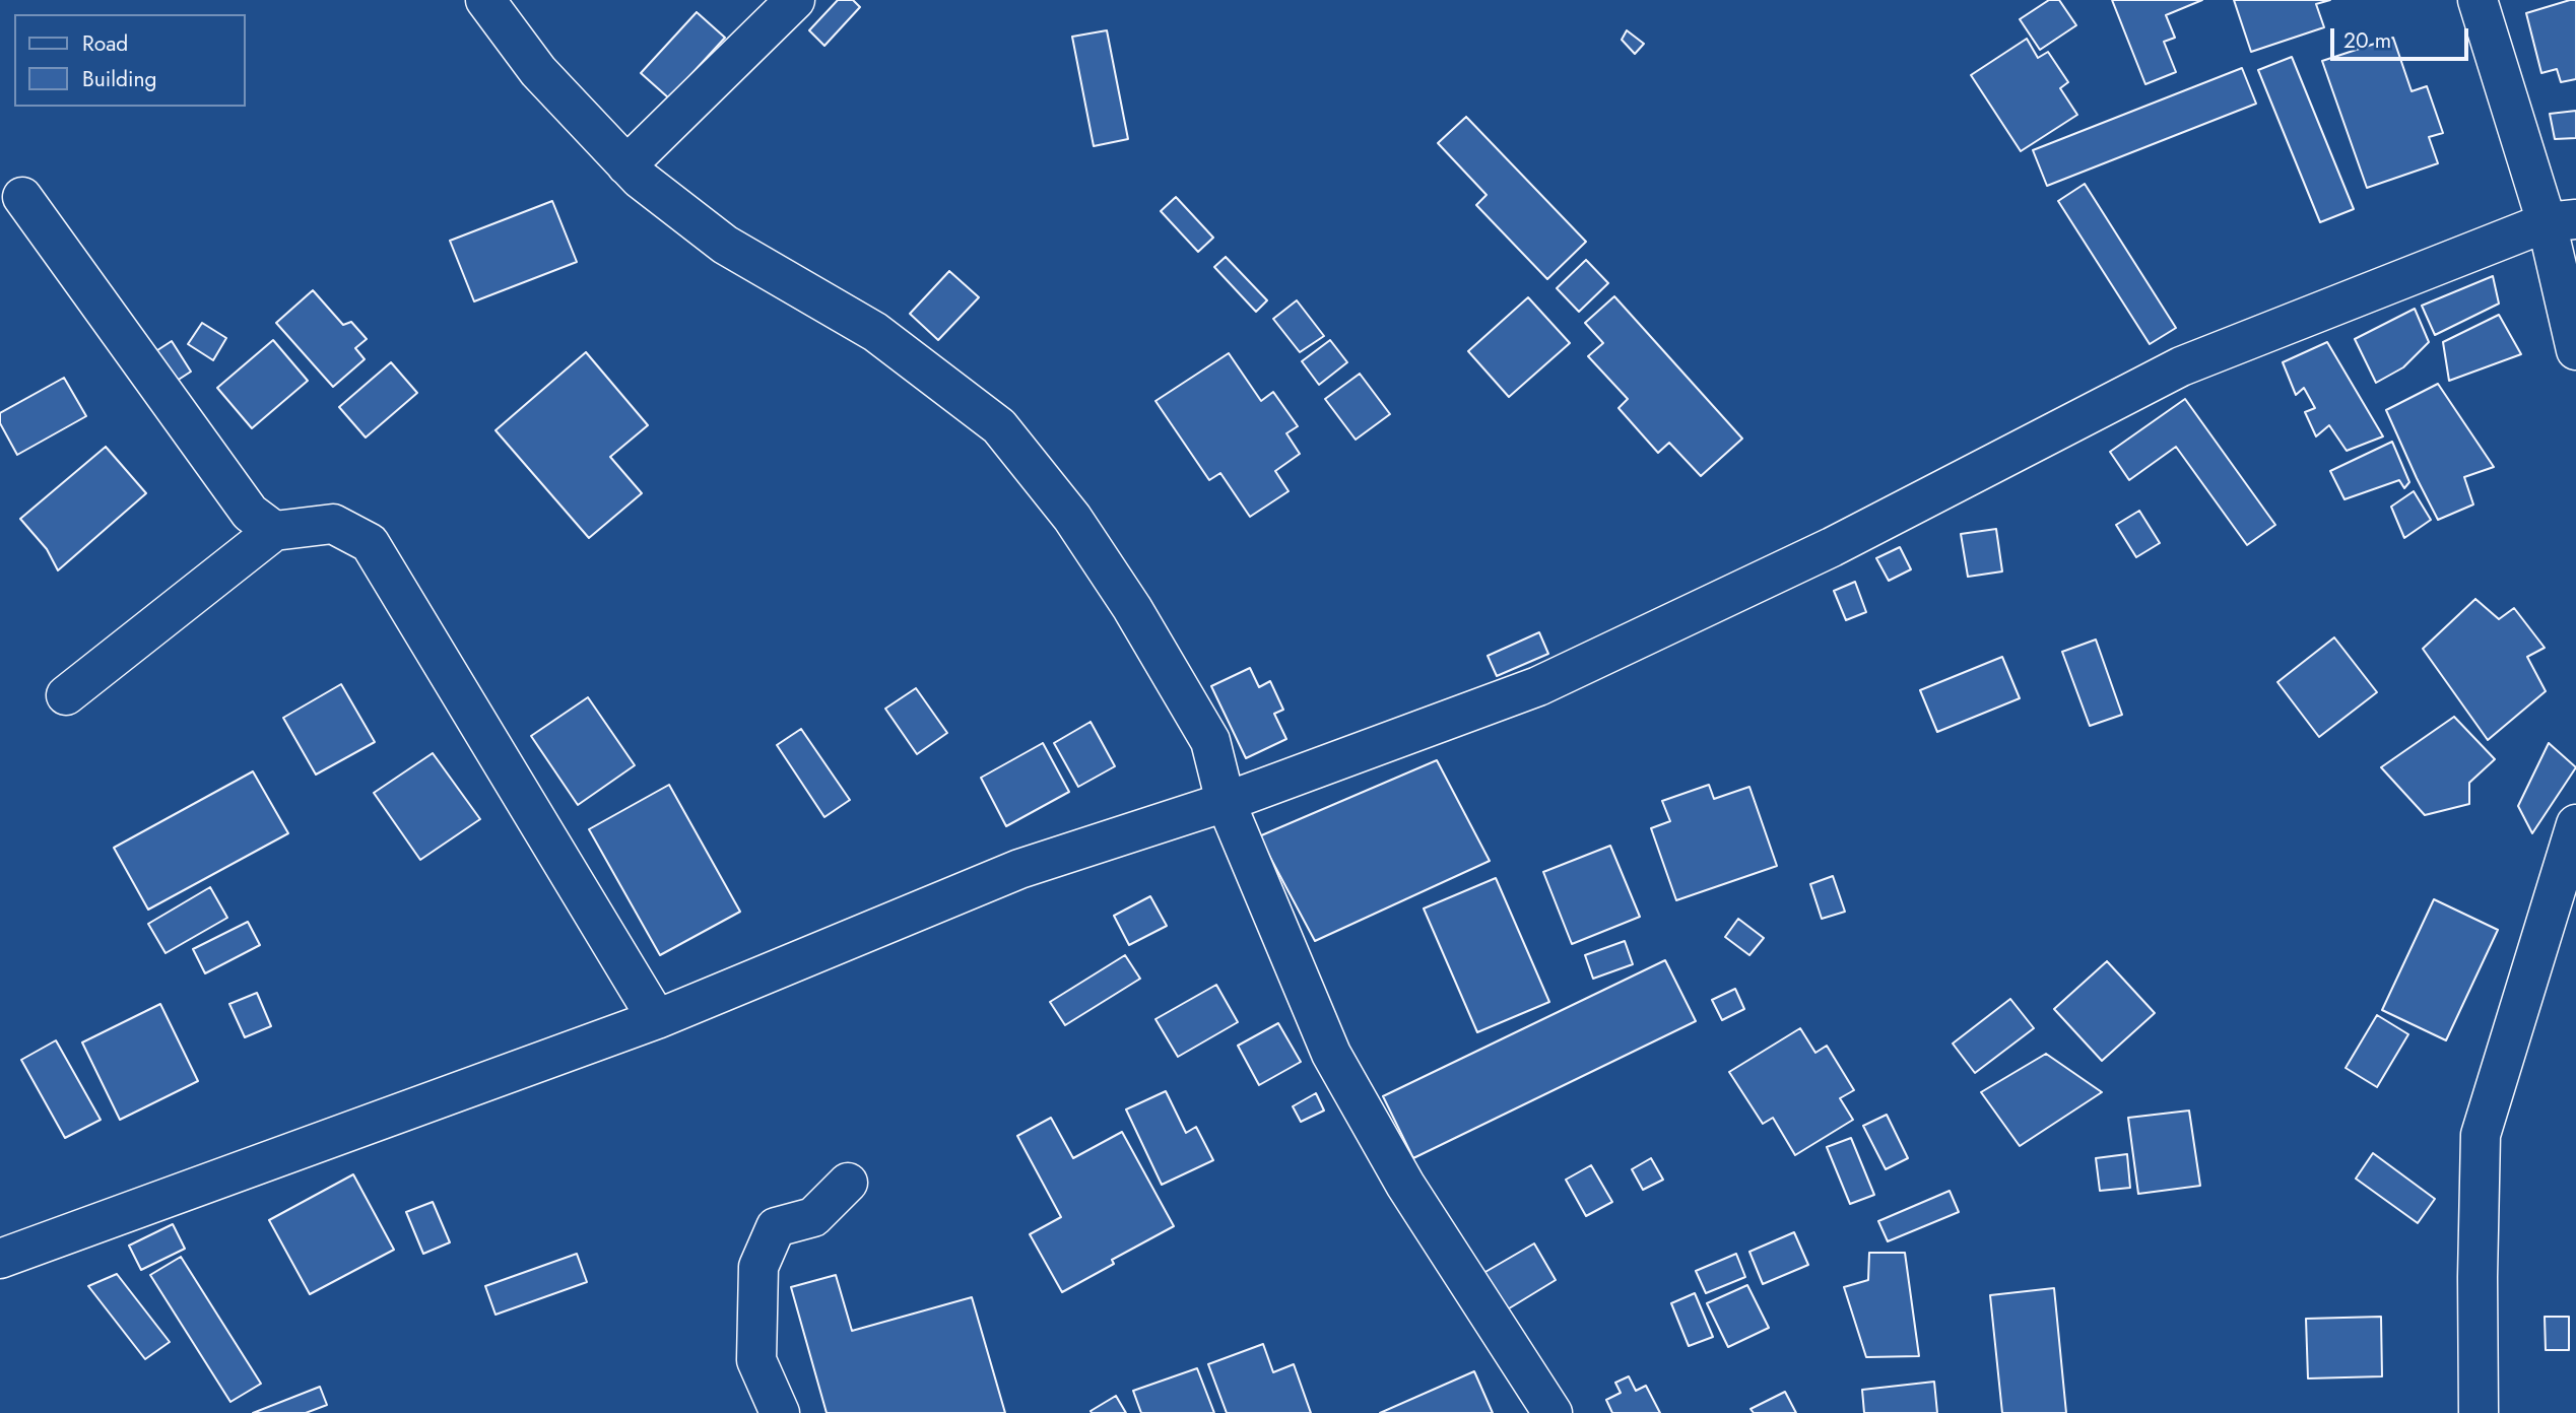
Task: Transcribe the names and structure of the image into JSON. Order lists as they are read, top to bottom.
{
  "legend": ["Road", "Building"],
  "scale_bar": "20 m"
}
